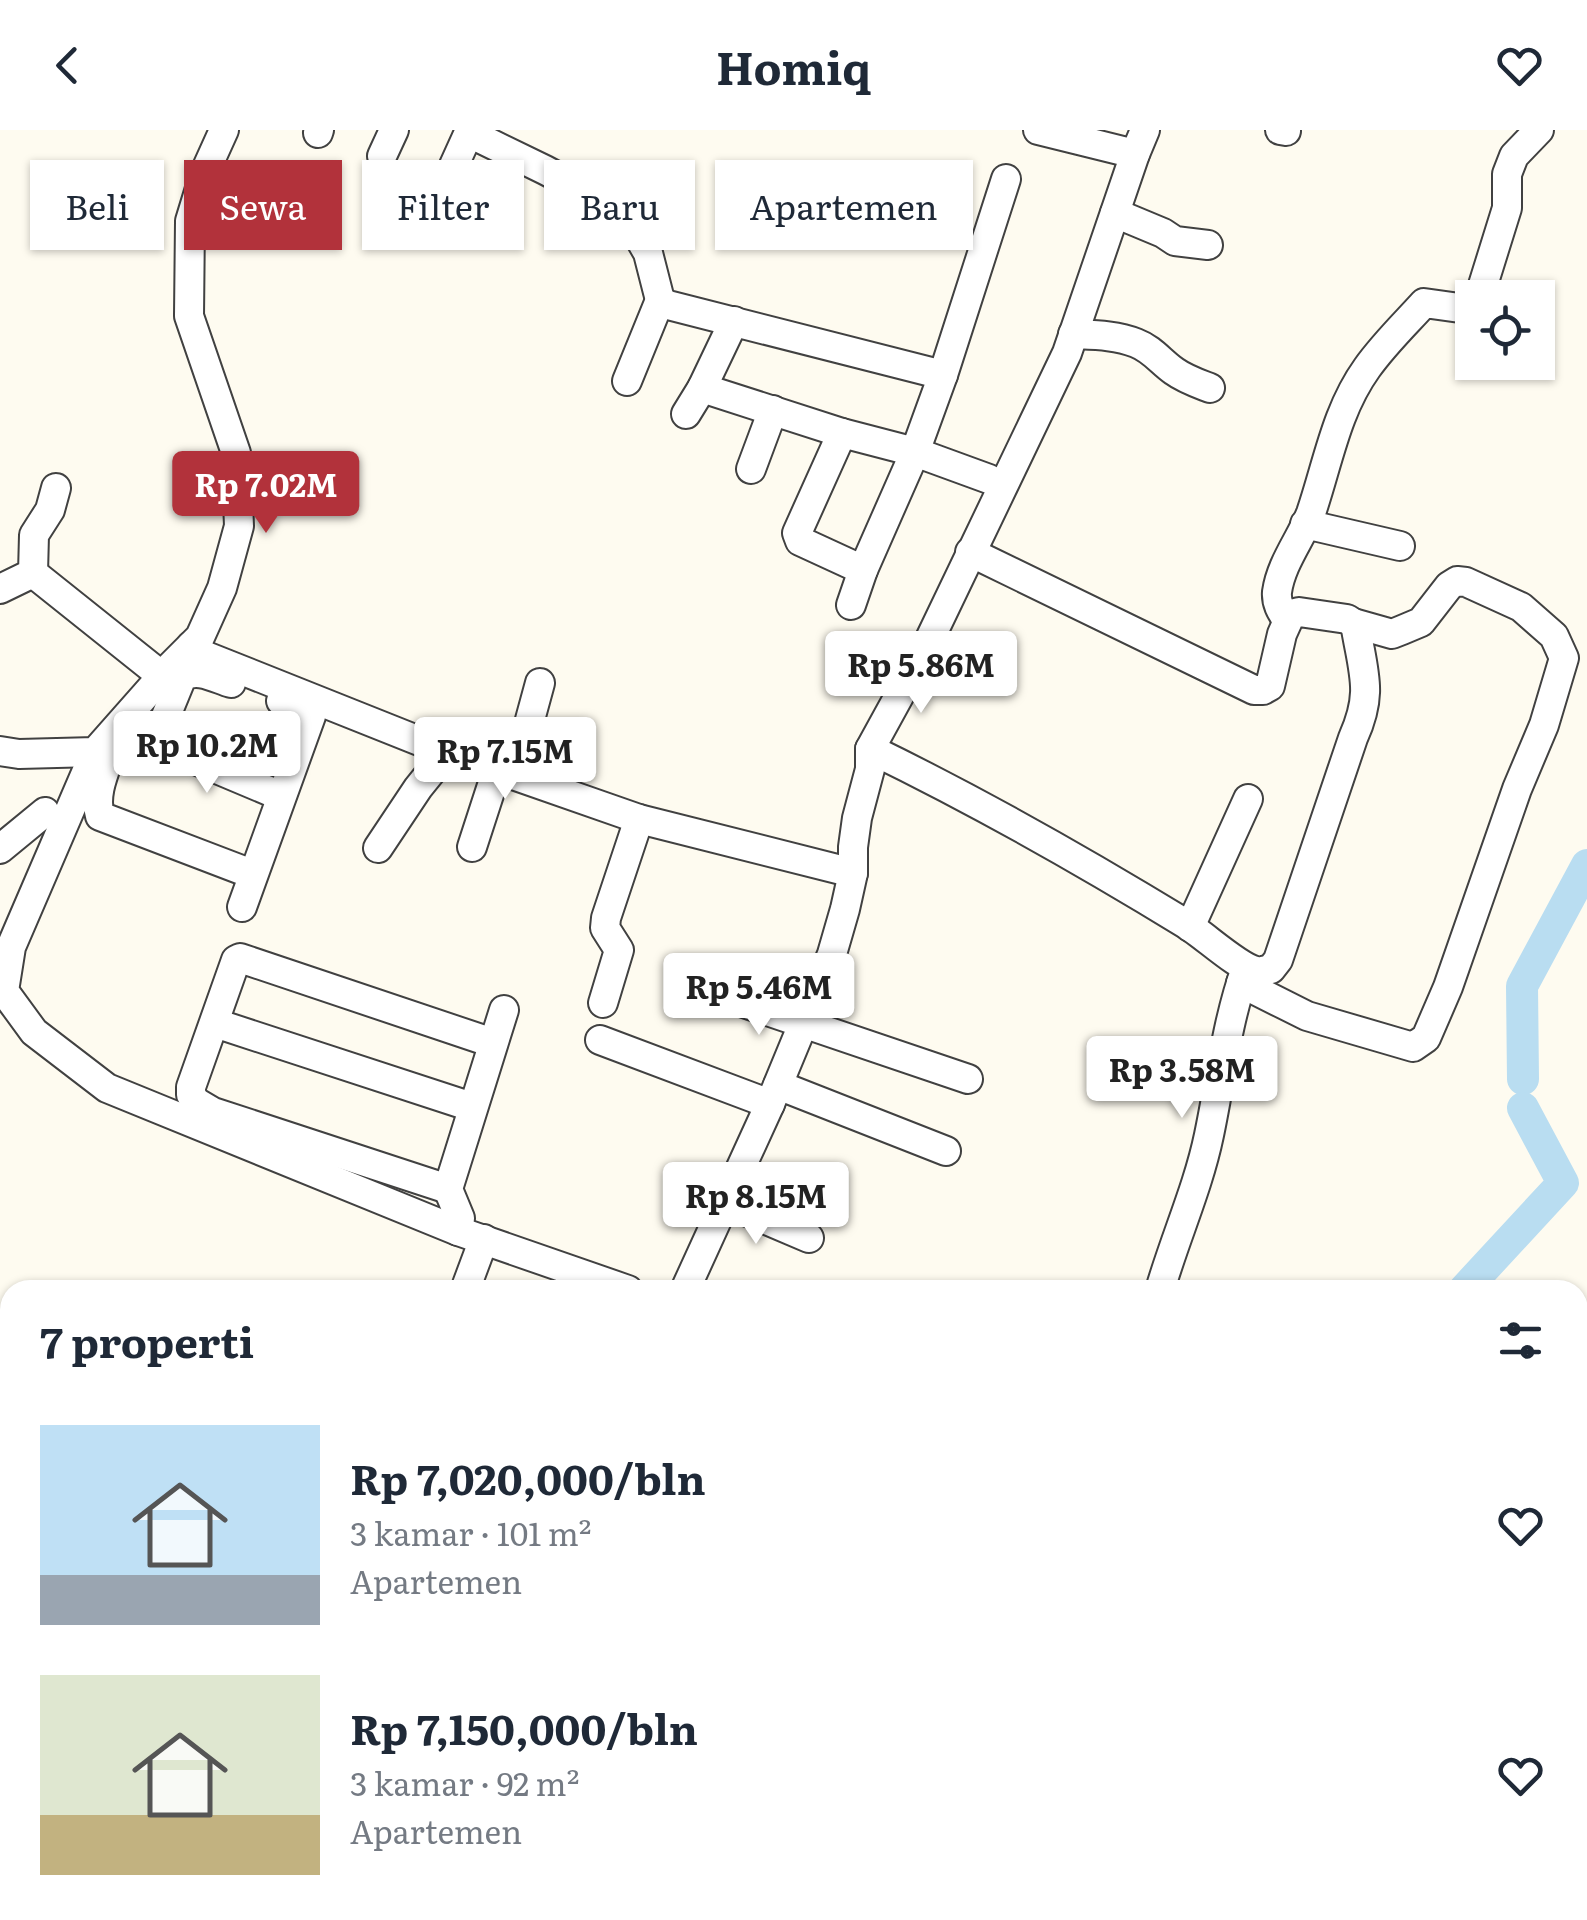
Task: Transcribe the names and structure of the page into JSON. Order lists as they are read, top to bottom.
{
  "page": {
    "header": "Homiq",
    "chip": [
      "Beli",
      "Sewa",
      "Filter",
      "Baru",
      "Apartemen"
    ],
    "price": [
      "Rp 7.02M",
      "Rp 5.86M",
      "Rp 10.2M",
      "Rp 7.15M",
      "Rp 5.46M",
      "Rp 3.58M",
      "Rp 8.15M"
    ],
    "heading": "7 properti",
    "list": [
      {
        "name": "Rp 7,020,000/bln",
        "note": "3 kamar · 101 m² · Apartemen"
      },
      {
        "name": "Rp 7,150,000/bln",
        "note": "3 kamar · 92 m² · Apartemen"
      }
    ]
  }
}
